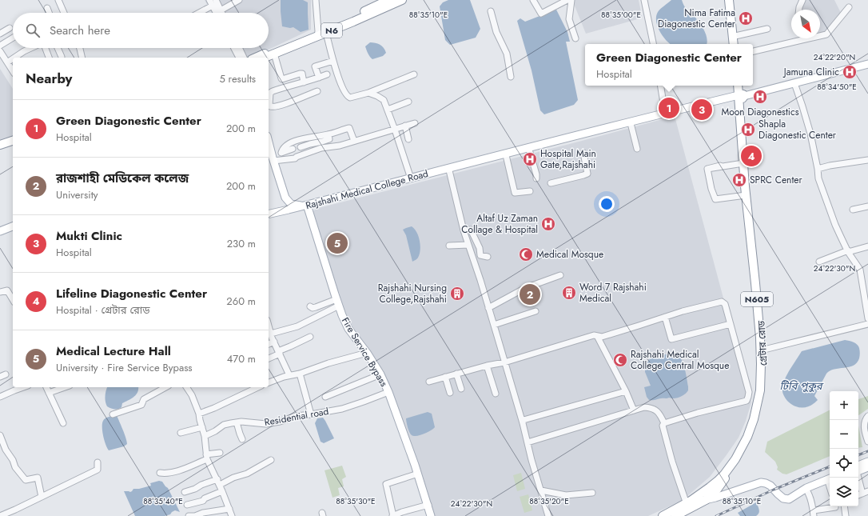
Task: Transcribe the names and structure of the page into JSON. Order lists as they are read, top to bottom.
{
  "streets": {
    "highway": ["N6", "N605", "গ্রেটার রোড"],
    "main road": ["Rajshahi Medical College Road", "Fire Service Bypass"],
    "street": ["Residential road"]
  },
  "crossings": [
    ["Rajshahi Medical College Road", "গ্রেটার রোড"],
    ["Rajshahi Medical College Road", "Fire Service Bypass"],
    ["N605", "গ্রেটার রোড"],
    ["Fire Service Bypass", "Residential road"]
  ],
  "water": ["টিবি পুকুর"],
  "places": {
    "hospital": [
      "Nima Fatima Diagonestic Center",
      "Jamuna Clinic",
      "Moon Diagonestics",
      "Shapla Diagonestic Center",
      "Hospital Main Gate,Rajshahi",
      "SPRC Center",
      "Altaf Uz Zaman Collage & Hospital"
    ],
    "mosque": ["Medical Mosque", "Rajshahi Medical College Central Mosque"],
    "building": ["Word 7 Rajshahi Medical", "Rajshahi Nursing College,Rajshahi"]
  },
  "north": "bottom right",
  "page": {
    "search": "Search here",
    "popup": ["Green Diagonestic Center", "Hospital"],
    "heading": ["Nearby", "5 results"],
    "pins": [
      "1",
      "3",
      "4",
      "5",
      "2"
    ],
    "list": [
      {
        "mark": "1",
        "name": "Green Diagonestic Center",
        "note": "Hospital",
        "value": "200 m"
      },
      {
        "mark": "2",
        "name": "রাজশাহী মেডিকেল কলেজ",
        "note": "University",
        "value": "200 m"
      },
      {
        "mark": "3",
        "name": "Mukti Clinic",
        "note": "Hospital",
        "value": "230 m"
      },
      {
        "mark": "4",
        "name": "Lifeline Diagonestic Center",
        "note": "Hospital · গ্রেটার রোড",
        "value": "260 m"
      },
      {
        "mark": "5",
        "name": "Medical Lecture Hall",
        "note": "University · Fire Service Bypass",
        "value": "470 m"
      }
    ],
    "map_buttons": ["+", "−"]
  },
  "coordinates": [
    "88°35'10\"E",
    "88°35'00\"E",
    "24°22'20\"N",
    "88°34'50\"E",
    "24°22'30\"N",
    "88°35'40\"E",
    "88°35'30\"E",
    "88°35'20\"E"
  ]
}
